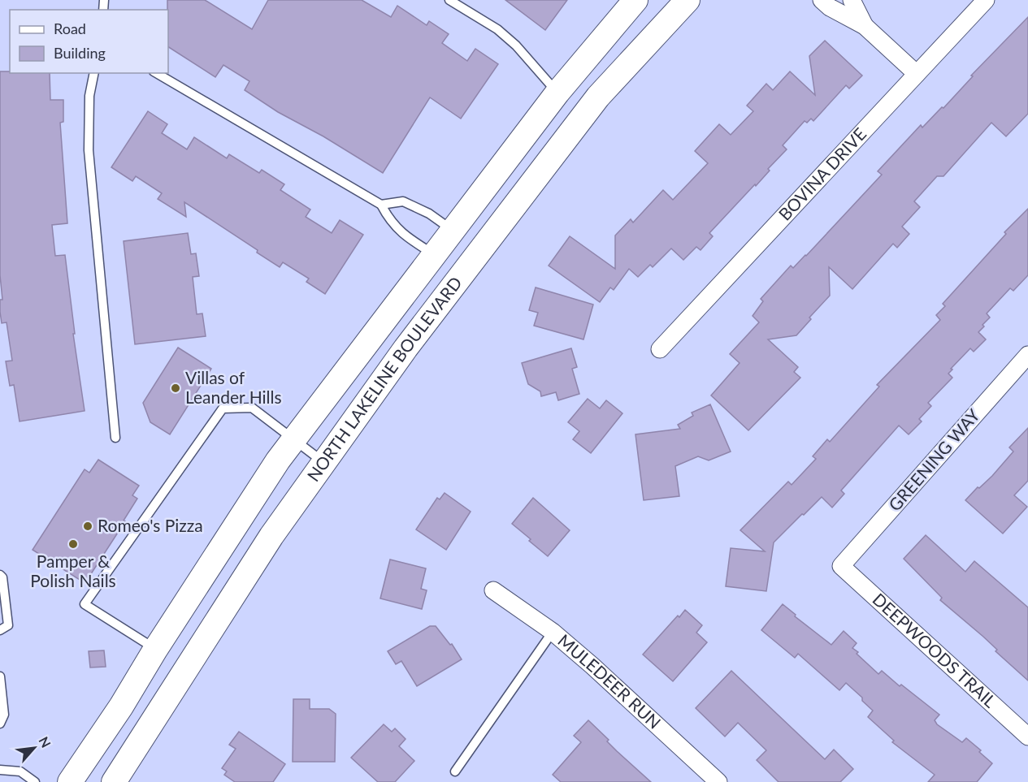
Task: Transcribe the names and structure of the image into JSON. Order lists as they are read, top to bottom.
{
  "streets": {
    "main road": ["NORTH LAKELINE BOULEVARD"],
    "street": [
      "BOVINA DRIVE",
      "GREENING WAY",
      "DEEPWOODS TRAIL",
      "MULEDEER RUN"
    ]
  },
  "crossings": [
    ["GREENING WAY", "DEEPWOODS TRAIL"]
  ],
  "places": ["Villas of Leander Hills", "Romeo's Pizza", "Pamper & Polish Nails"],
  "legend": ["Road", "Building"],
  "north": "top right"
}
